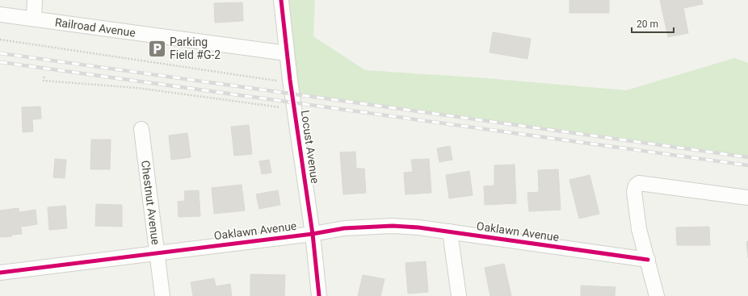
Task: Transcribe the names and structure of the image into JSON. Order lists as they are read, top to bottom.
{
  "streets": {
    "street": [
      "Railroad Avenue",
      "Locust Avenue",
      "Chestnut Avenue",
      "Oaklawn Avenue"
    ]
  },
  "crossings": [
    ["Railroad Avenue", "Locust Avenue"],
    ["Locust Avenue", "Oaklawn Avenue"],
    ["Chestnut Avenue", "Oaklawn Avenue"]
  ],
  "places": {
    "parking": ["Parking Field #G-2"]
  },
  "scale_bar": "20 m"
}
